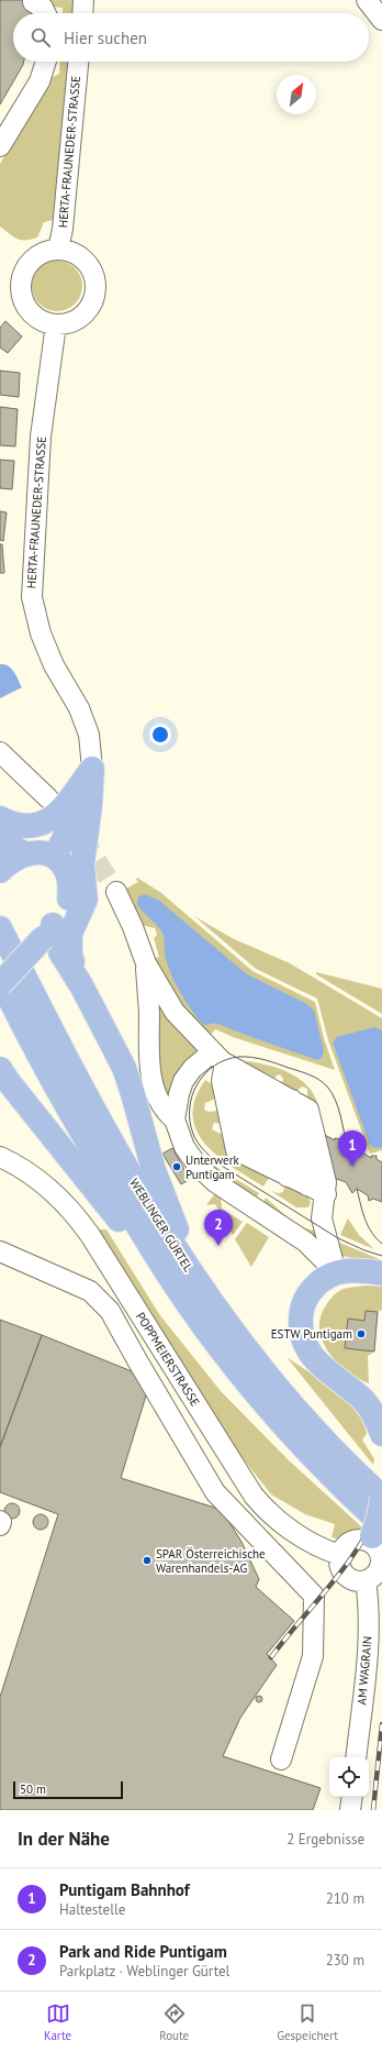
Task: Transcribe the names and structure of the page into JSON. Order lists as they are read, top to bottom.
{
  "streets": {
    "main road": ["WEBLINGER GÜRTEL"],
    "street": ["HERTA-FRAUNEDER-STRASSE", "POPPMEIERSTRASSE", "AM WAGRAIN"]
  },
  "places": ["Unterwerk Puntigam", "ESTW Puntigam", "SPAR Österreichische Warenhandels-AG"],
  "scale_bar": "50 m",
  "north": "top right",
  "page": {
    "search": "Hier suchen",
    "pins": ["1", "2"],
    "scale": "50 m",
    "heading": ["In der Nähe", "2 Ergebnisse"],
    "list": [
      {
        "mark": "1",
        "name": "Puntigam Bahnhof",
        "note": "Haltestelle",
        "value": "210 m"
      },
      {
        "mark": "2",
        "name": "Park and Ride Puntigam",
        "note": "Parkplatz · Weblinger Gürtel",
        "value": "230 m"
      }
    ],
    "nav": ["Karte", "Route", "Gespeichert"]
  }
}
